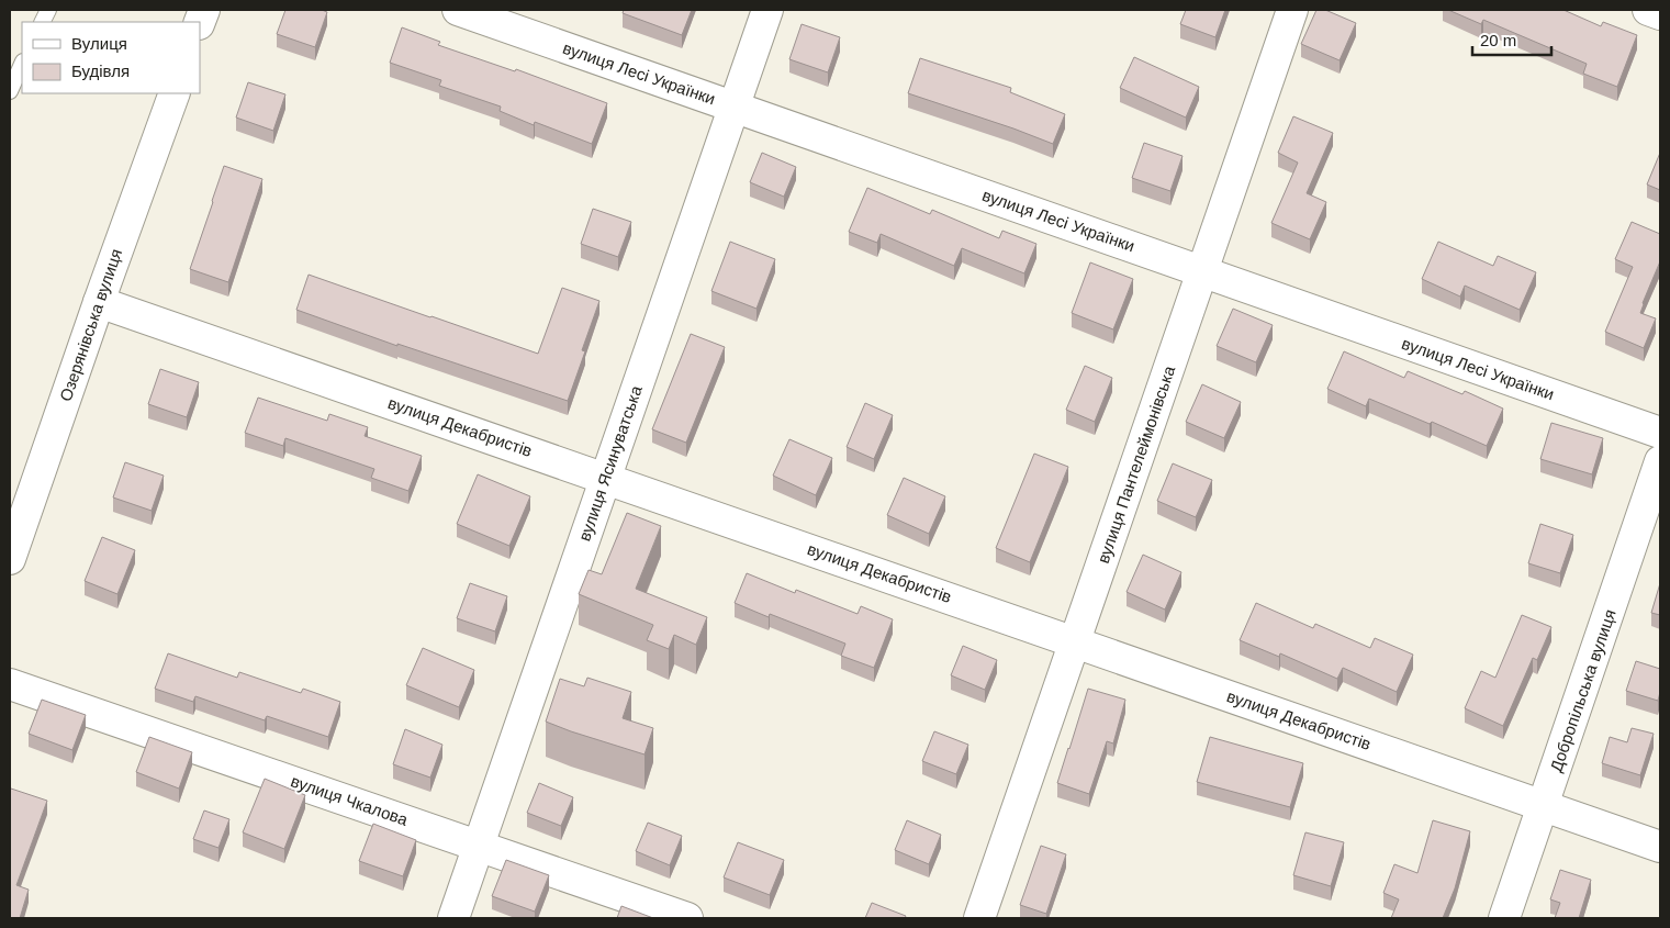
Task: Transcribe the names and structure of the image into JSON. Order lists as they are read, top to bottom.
{
  "streets": {
    "street": [
      "вулиця Лесі Українки",
      "Озерянівська вулиця",
      "вулиця Декабристів",
      "вулиця Ясинуватська",
      "вулиця Пантелеймонівська",
      "Добропільська вулиця",
      "вулиця Чкалова"
    ]
  },
  "crossings": [
    ["вулиця Лесі Українки", "вулиця Ясинуватська"],
    ["вулиця Лесі Українки", "вулиця Пантелеймонівська"],
    ["Озерянівська вулиця", "вулиця Декабристів"],
    ["вулиця Декабристів", "вулиця Ясинуватська"],
    ["вулиця Декабристів", "вулиця Пантелеймонівська"],
    ["вулиця Декабристів", "Добропільська вулиця"],
    ["вулиця Ясинуватська", "вулиця Чкалова"]
  ],
  "legend": ["Вулиця", "Будівля"],
  "scale_bar": "20 m"
}
